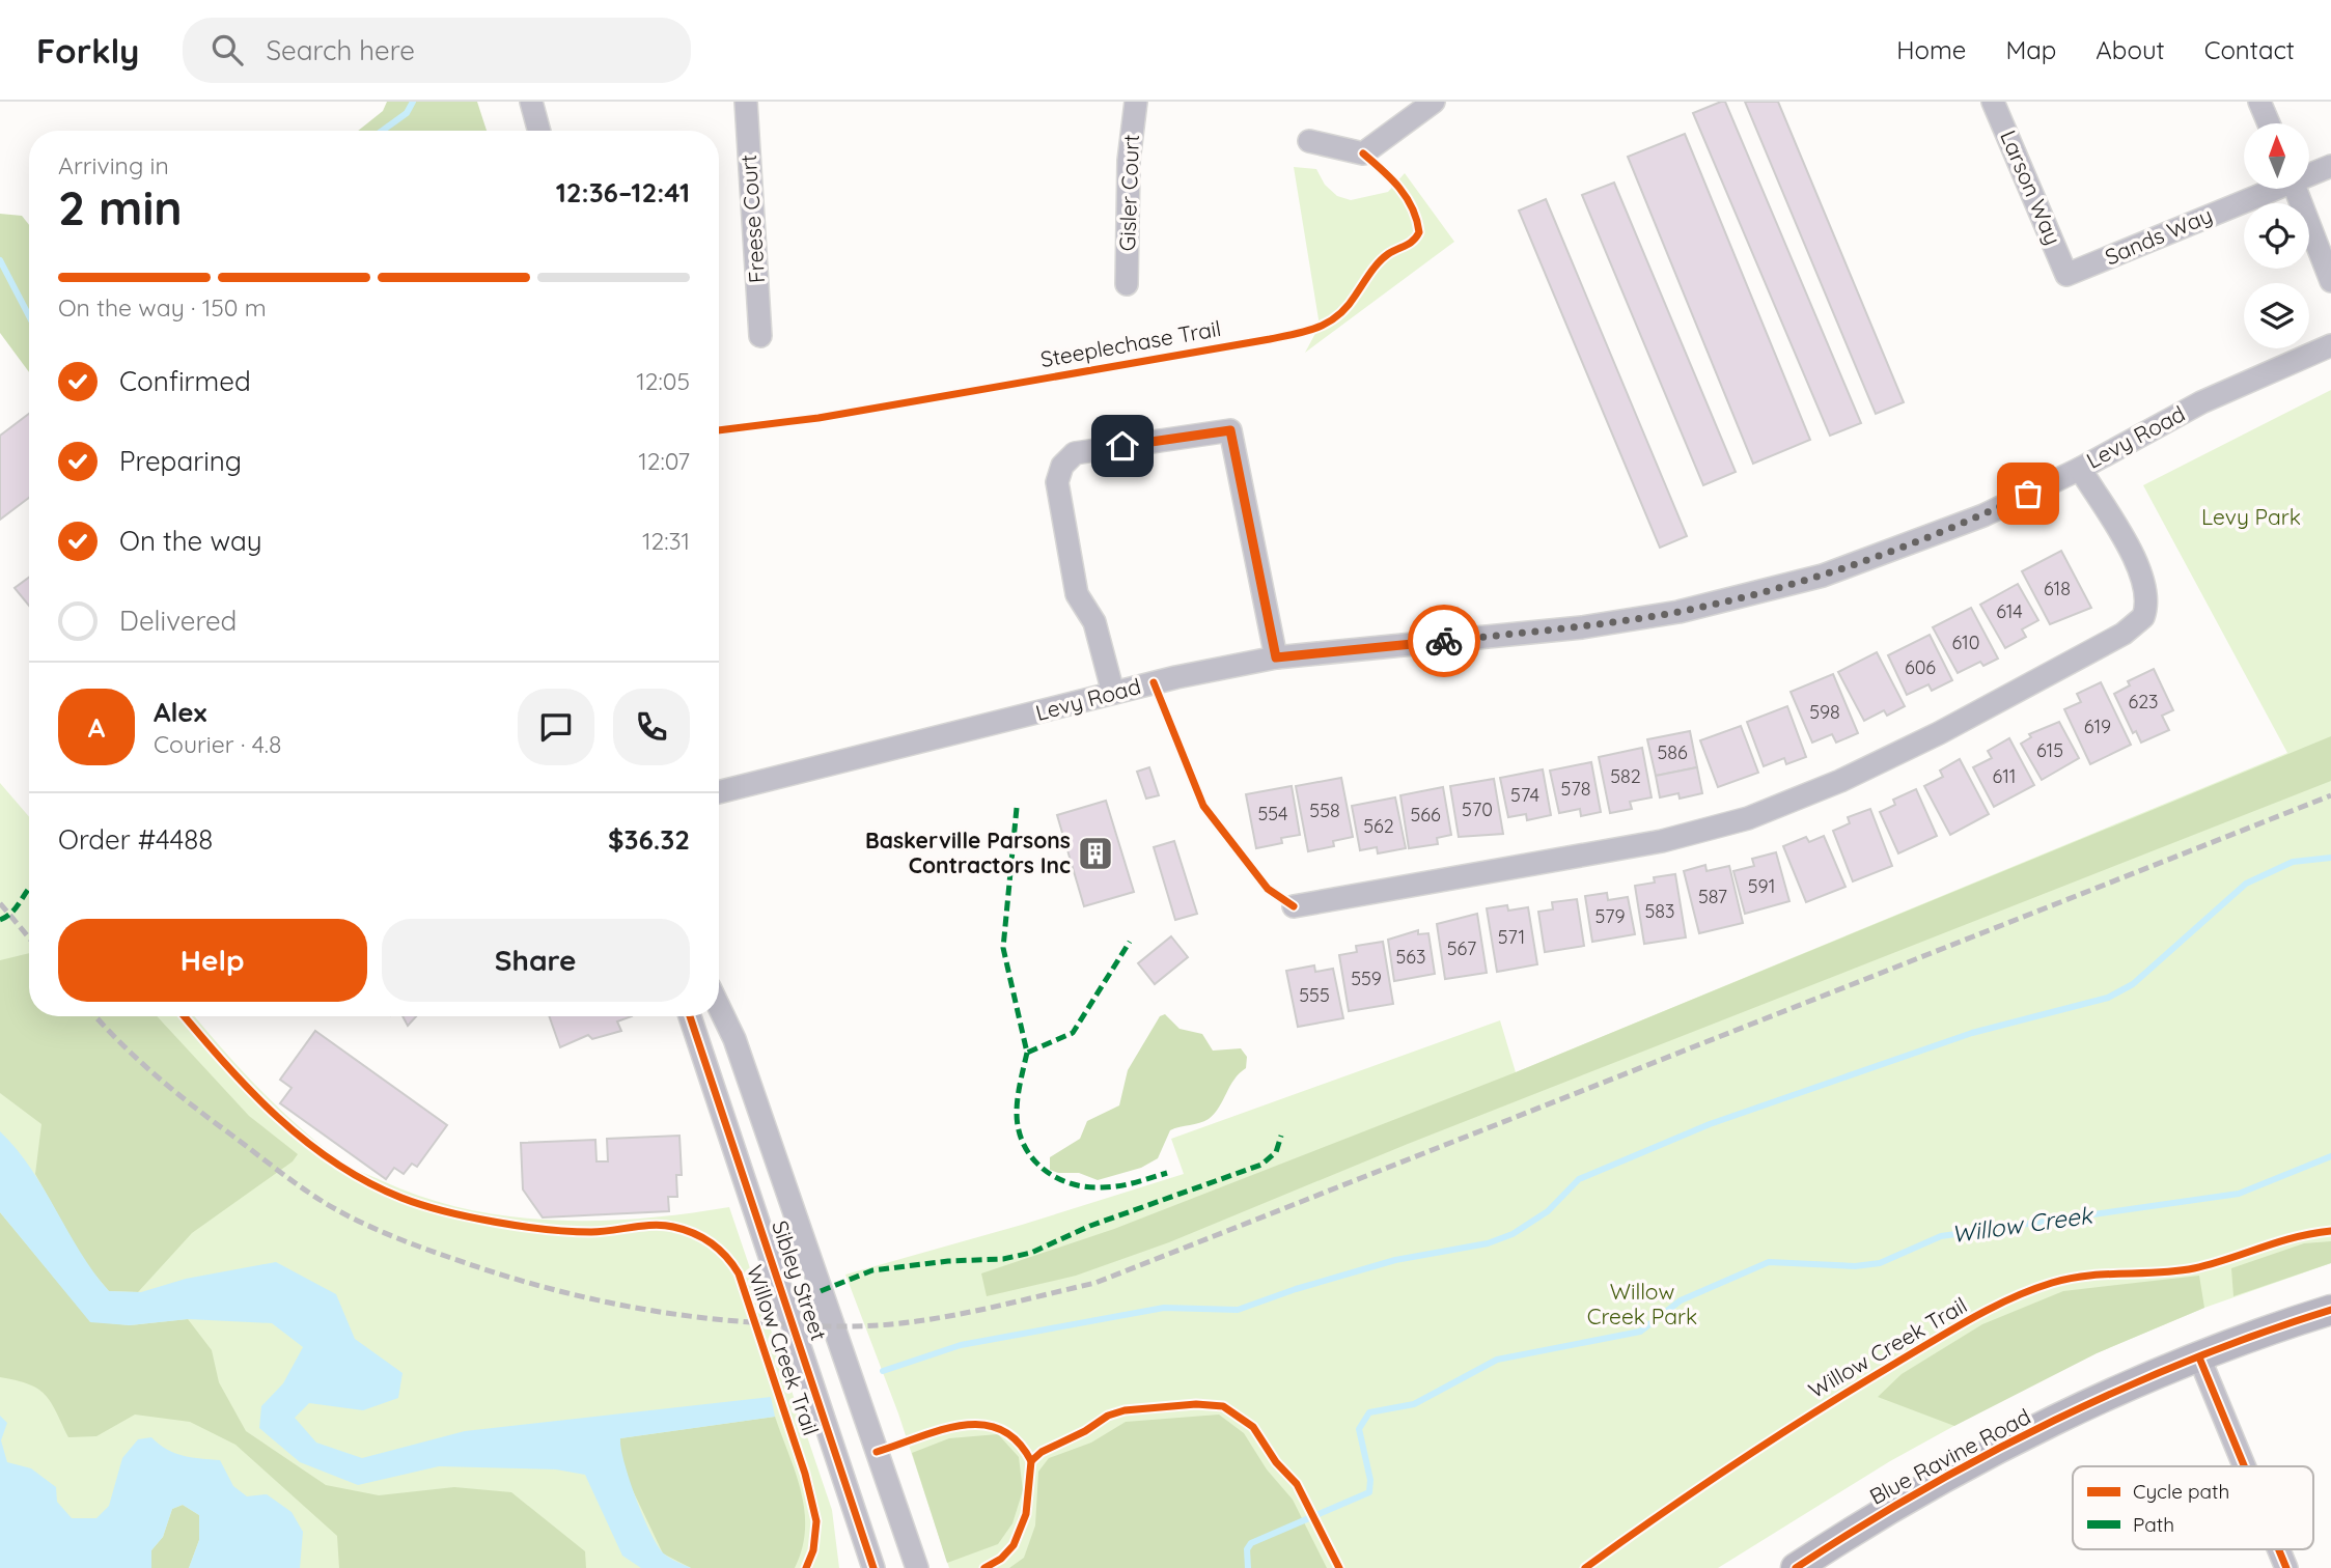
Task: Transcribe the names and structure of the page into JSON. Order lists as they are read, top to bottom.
{
  "streets": {
    "main road": ["Blue Ravine Road"],
    "street": [
      "Larson Way",
      "Gisler Court",
      "Freese Court",
      "Sands Way",
      "Levy Road",
      "Sibley Street"
    ],
    "cycle path": ["Steeplechase Trail", "Willow Creek Trail"]
  },
  "crossings": [
    ["Larson Way", "Sands Way"]
  ],
  "water": ["Willow Creek"],
  "parks": ["Levy Park", "Willow Creek Park"],
  "places": {
    "building": ["Baskerville Parsons Contractors Inc"]
  },
  "house_numbers": [
    "618",
    "614",
    "610",
    "606",
    "623",
    "598",
    "619",
    "615",
    "586",
    "582",
    "611",
    "578",
    "574",
    "570",
    "558",
    "554",
    "566",
    "562",
    "591",
    "587",
    "583",
    "579",
    "571",
    "567",
    "563",
    "559",
    "555"
  ],
  "legend": ["Cycle path", "Path"],
  "north": "top",
  "page": {
    "header": "Forkly",
    "search": "Search here",
    "nav": [
      "Home",
      "Map",
      "About",
      "Contact"
    ],
    "heading": ["2 min", "Arriving in", "12:36–12:41"],
    "panel": [
      "Alex",
      "Courier · 4.8",
      "Order #4488",
      "$36.32"
    ],
    "bar": "On the way · 150 m",
    "list": [
      ["Confirmed", "12:05"],
      ["Preparing", "12:07"],
      ["On the way", "12:31"],
      "Delivered"
    ],
    "round": "A",
    "buttons": ["Help", "Share"]
  }
}
